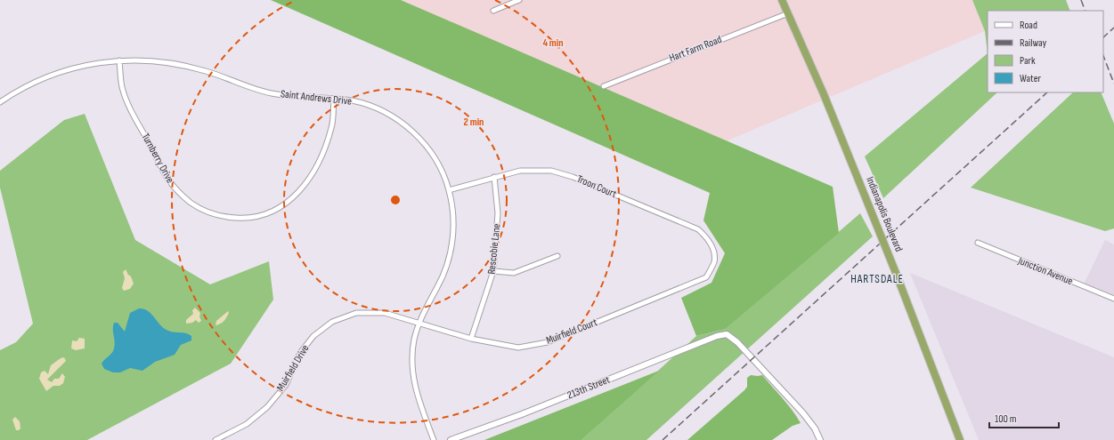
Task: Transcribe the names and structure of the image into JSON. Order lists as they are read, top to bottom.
{
  "streets": {
    "highway": ["Indianapolis Boulevard"],
    "street": [
      "Hart Farm Road",
      "Saint Andrews Drive",
      "Turnberry Drive",
      "Troon Court",
      "Rescobie Lane",
      "Junction Avenue",
      "Muirfield Court",
      "Muirfield Drive",
      "213th Street"
    ]
  },
  "crossings": [
    ["Hart Farm Road", "Indianapolis Boulevard"],
    ["Saint Andrews Drive", "Turnberry Drive"],
    ["Saint Andrews Drive", "Troon Court"],
    ["Saint Andrews Drive", "Muirfield Court"],
    ["Saint Andrews Drive", "Muirfield Drive"],
    ["Troon Court", "Rescobie Lane"],
    ["Troon Court", "Muirfield Court"],
    ["Rescobie Lane", "Muirfield Court"],
    ["Muirfield Court", "Muirfield Drive"]
  ],
  "districts": ["HARTSDALE"],
  "legend": [
    "Road",
    "Railway",
    "Park",
    "Water"
  ],
  "scale_bar": "100 m",
  "rings": ["4 min", "2 min"]
}
